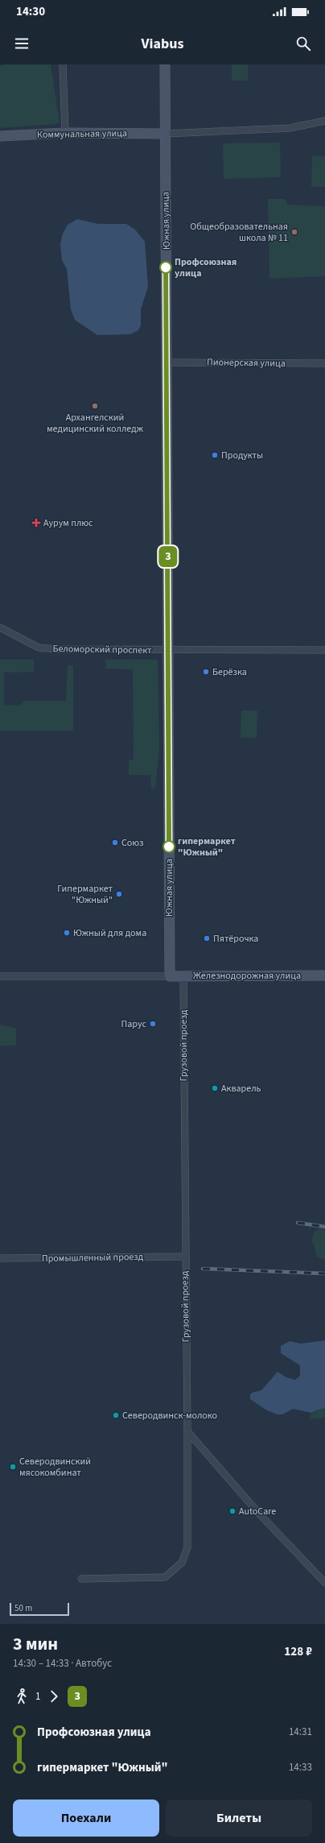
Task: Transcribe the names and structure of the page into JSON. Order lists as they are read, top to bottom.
{
  "streets": {
    "main road": ["Коммунальная улица", "Южная улица", "Железнодорожная улица"],
    "street": [
      "Пионерская улица",
      "Беломорский проспект",
      "Грузовой проезд",
      "Промышленный проезд"
    ]
  },
  "crossings": [
    ["Коммунальная улица", "Южная улица"],
    ["Южная улица", "Пионерская улица"],
    ["Южная улица", "Беломорский проспект"],
    ["Южная улица", "Железнодорожная улица"],
    ["Железнодорожная улица", "Грузовой проезд"],
    ["Грузовой проезд", "Промышленный проезд"]
  ],
  "places": {
    "other": [
      "Общеобразовательная школа № 11",
      "Профсоюзная улица",
      "Архангелский медицинский колледж",
      "Продукты",
      "Берёзка",
      "Союз",
      "гипермаркет \"Южный\"",
      "Гипермаркет \"Южный\"",
      "Южный для дома",
      "Пятёрочка",
      "Парус",
      "Акварель",
      "Северодвинск-молоко",
      "Северодвинский мясокомбинат",
      "AutoCare"
    ],
    "health": ["Аурум плюс"]
  },
  "lines": ["bus line 3"],
  "scale_bar": "50 m",
  "page": {
    "status": "14:30",
    "header": "Viabus",
    "on_map": "3",
    "scale": "50 m",
    "heading": ["3 мин", "14:30 – 14:33 · Автобус", "128 ₽"],
    "legs": ["1", "3"],
    "list": [
      {
        "name": "Профсоюзная улица",
        "value": "14:31"
      },
      {
        "name": "гипермаркет \"Южный\"",
        "value": "14:33"
      }
    ],
    "buttons": ["Поехали", "Билеты"]
  }
}
